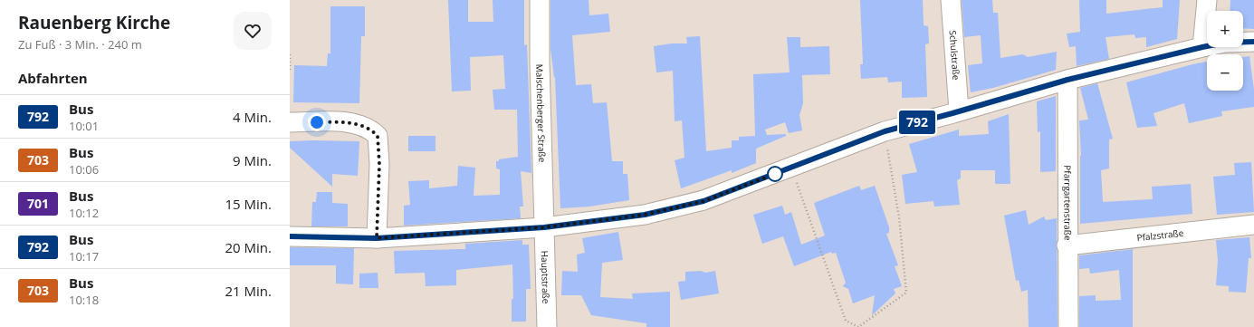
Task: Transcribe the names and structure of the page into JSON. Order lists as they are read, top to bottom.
{
  "streets": {
    "street": [
      "Schulstraße",
      "Malschenberger Straße",
      "Pfarrgartenstraße",
      "Pfalzstraße",
      "Hauptstraße"
    ]
  },
  "crossings": [
    ["Malschenberger Straße", "Hauptstraße"],
    ["Pfarrgartenstraße", "Pfalzstraße"]
  ],
  "lines": ["bus line 792"],
  "page": {
    "heading": [
      ["Rauenberg Kirche", "Zu Fuß · 3 Min. · 240 m"],
      "Abfahrten"
    ],
    "on_map": "792",
    "map_buttons": ["+", "−"],
    "list": [
      {
        "mark": "792",
        "name": "Bus",
        "note": "10:01",
        "value": "4 Min."
      },
      {
        "mark": "703",
        "name": "Bus",
        "note": "10:06",
        "value": "9 Min."
      },
      {
        "mark": "701",
        "name": "Bus",
        "note": "10:12",
        "value": "15 Min."
      },
      {
        "mark": "792",
        "name": "Bus",
        "note": "10:17",
        "value": "20 Min."
      },
      {
        "mark": "703",
        "name": "Bus",
        "note": "10:18",
        "value": "21 Min."
      }
    ]
  }
}
